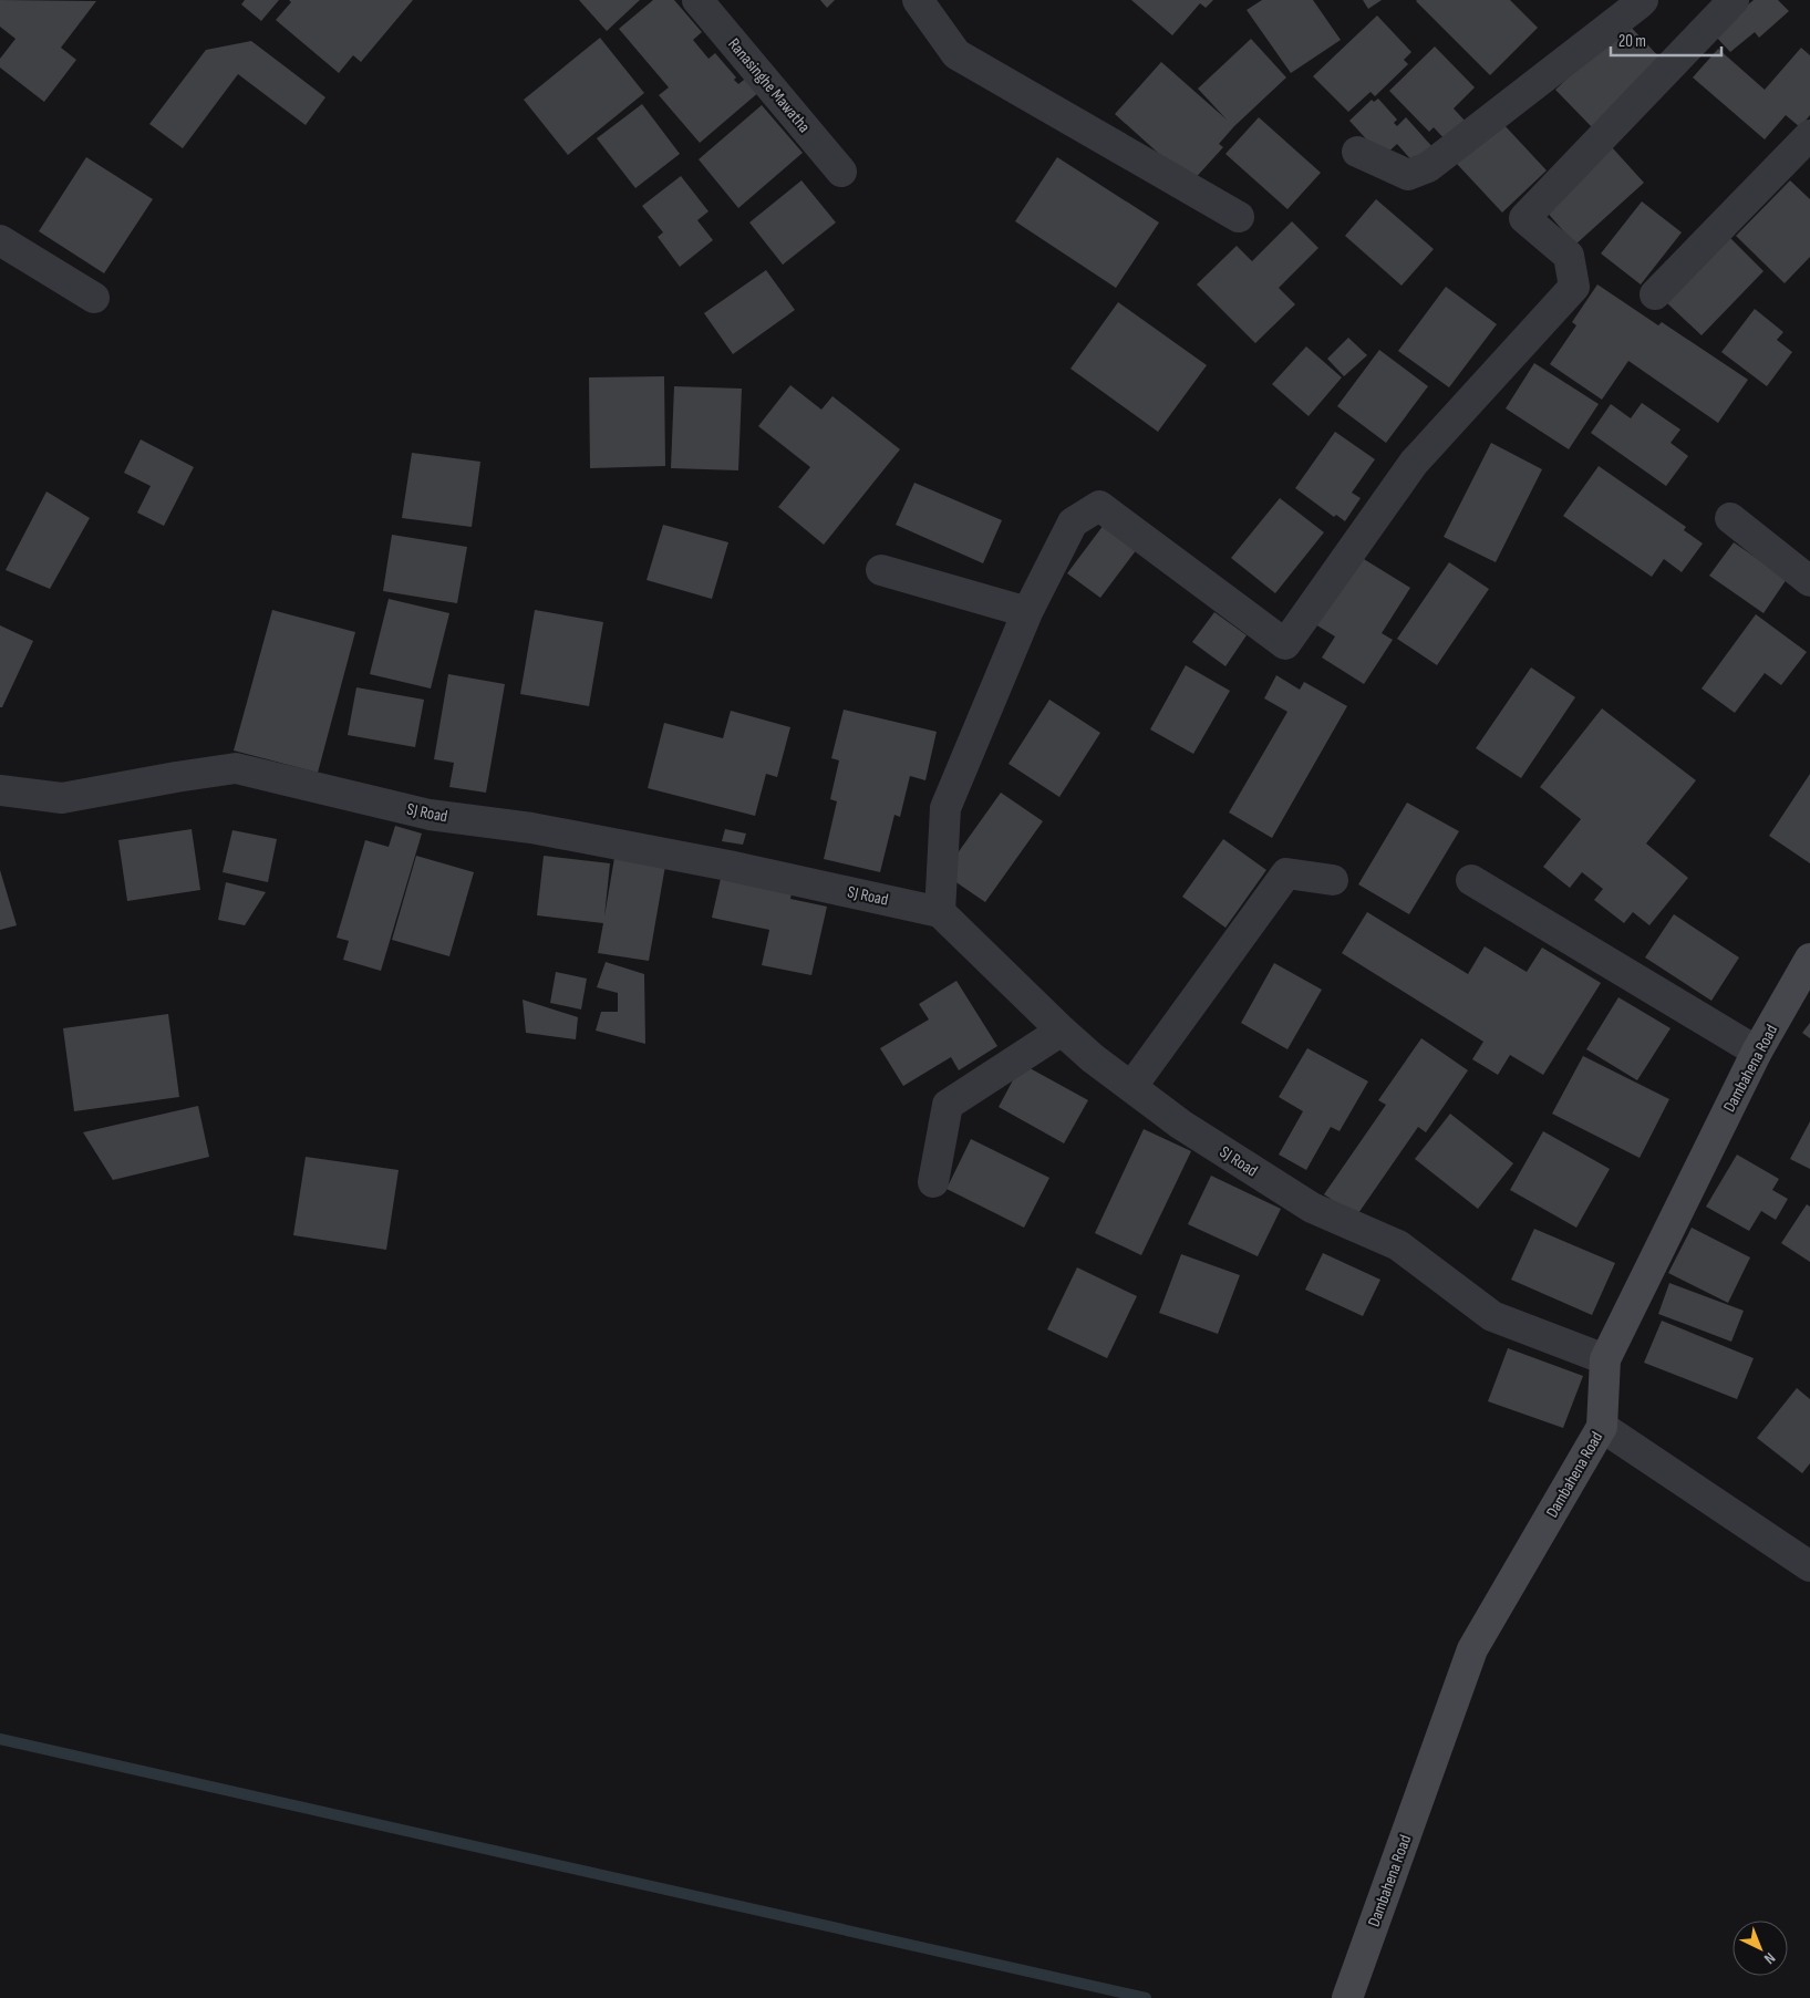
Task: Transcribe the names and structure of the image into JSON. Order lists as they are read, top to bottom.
{
  "streets": {
    "street": ["Ranasinghe Mawatha", "SJ Road", "Dambahena Road"]
  },
  "crossings": [
    ["SJ Road", "Dambahena Road"]
  ],
  "scale_bar": "20 m",
  "north": "bottom right"
}
